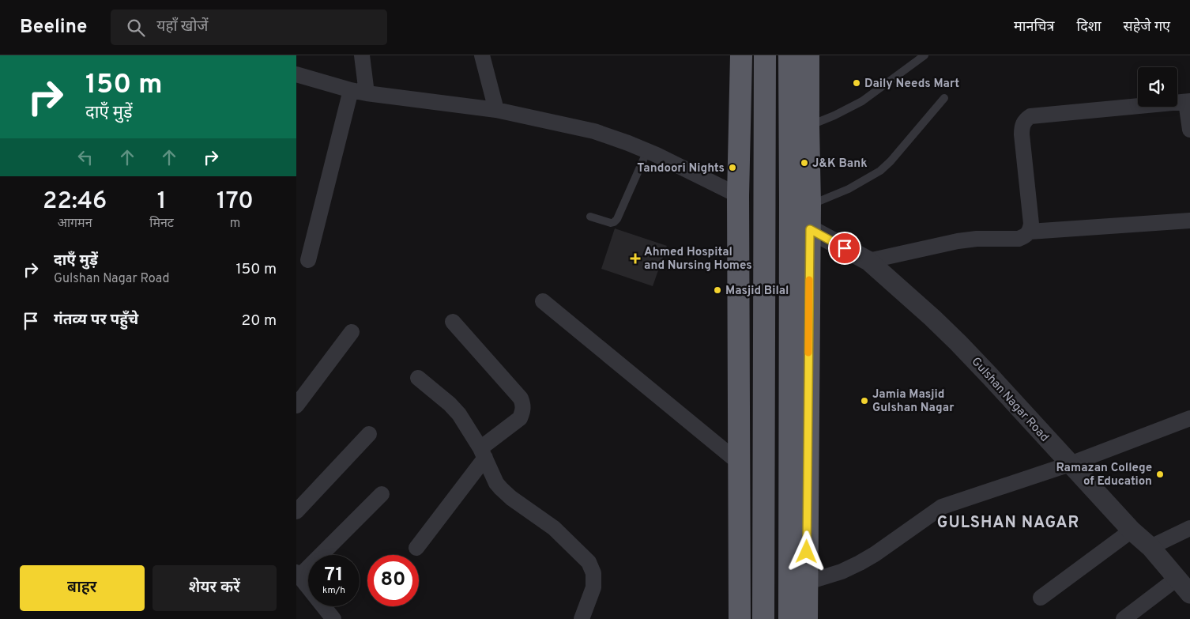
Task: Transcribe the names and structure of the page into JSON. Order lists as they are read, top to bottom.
{
  "streets": {
    "street": ["Gulshan Nagar Road"]
  },
  "districts": ["GULSHAN NAGAR"],
  "places": {
    "other": [
      "Daily Needs Mart",
      "J&K Bank",
      "Tandoori Nights",
      "Masjid Bilal",
      "Jamia Masjid Gulshan Nagar",
      "Ramazan College of Education"
    ],
    "health": ["Ahmed Hospital and Nursing Homes"]
  },
  "page": {
    "header": "Beeline",
    "search": "यहाँ खोजें",
    "nav": ["मानचित्र", "दिशा", "सहेजे गए"],
    "turn": ["150 m", "दाएँ मुड़ें"],
    "eta": [
      "22:46",
      "आगमन",
      "1",
      "मिनट",
      "170",
      "m"
    ],
    "list": [
      {
        "name": "दाएँ मुड़ें",
        "note": "Gulshan Nagar Road",
        "value": "150 m"
      },
      {
        "name": "गंतव्य पर पहुँचे",
        "value": "20 m"
      }
    ],
    "speed": "71 km/h",
    "limit": "80",
    "buttons": ["बाहर", "शेयर करें"]
  }
}
